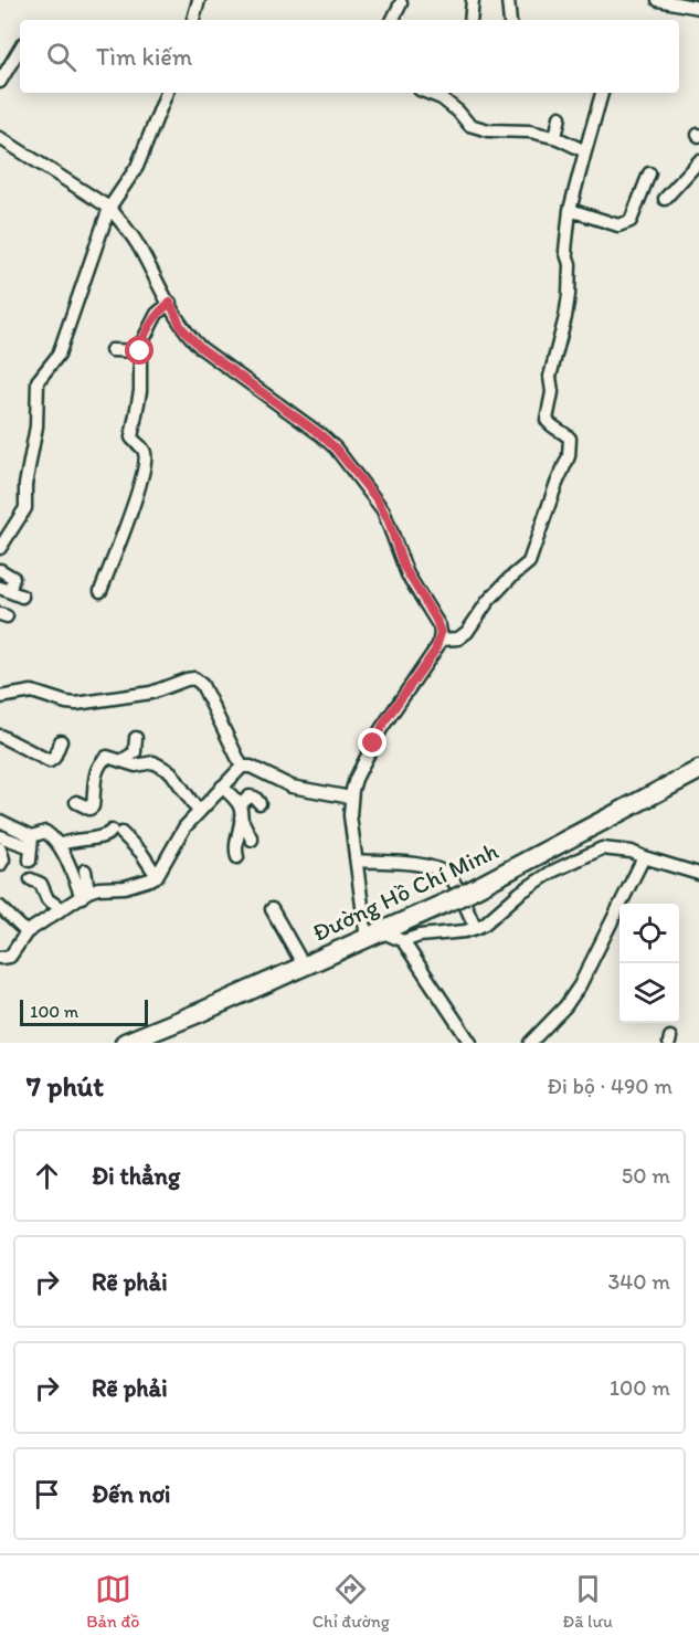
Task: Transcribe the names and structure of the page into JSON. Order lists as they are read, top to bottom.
{
  "streets": {
    "highway": ["Đường Hồ Chí Minh"]
  },
  "scale_bar": "100 m",
  "page": {
    "search": "Tìm kiếm",
    "scale": "100 m",
    "heading": ["7 phút", "Đi bộ · 490 m"],
    "list": [
      ["Đi thẳng", "50 m"],
      ["Rẽ phải", "340 m"],
      ["Rẽ phải", "100 m"],
      "Đến nơi"
    ],
    "nav": ["Bản đồ", "Chỉ đường", "Đã lưu"]
  }
}
